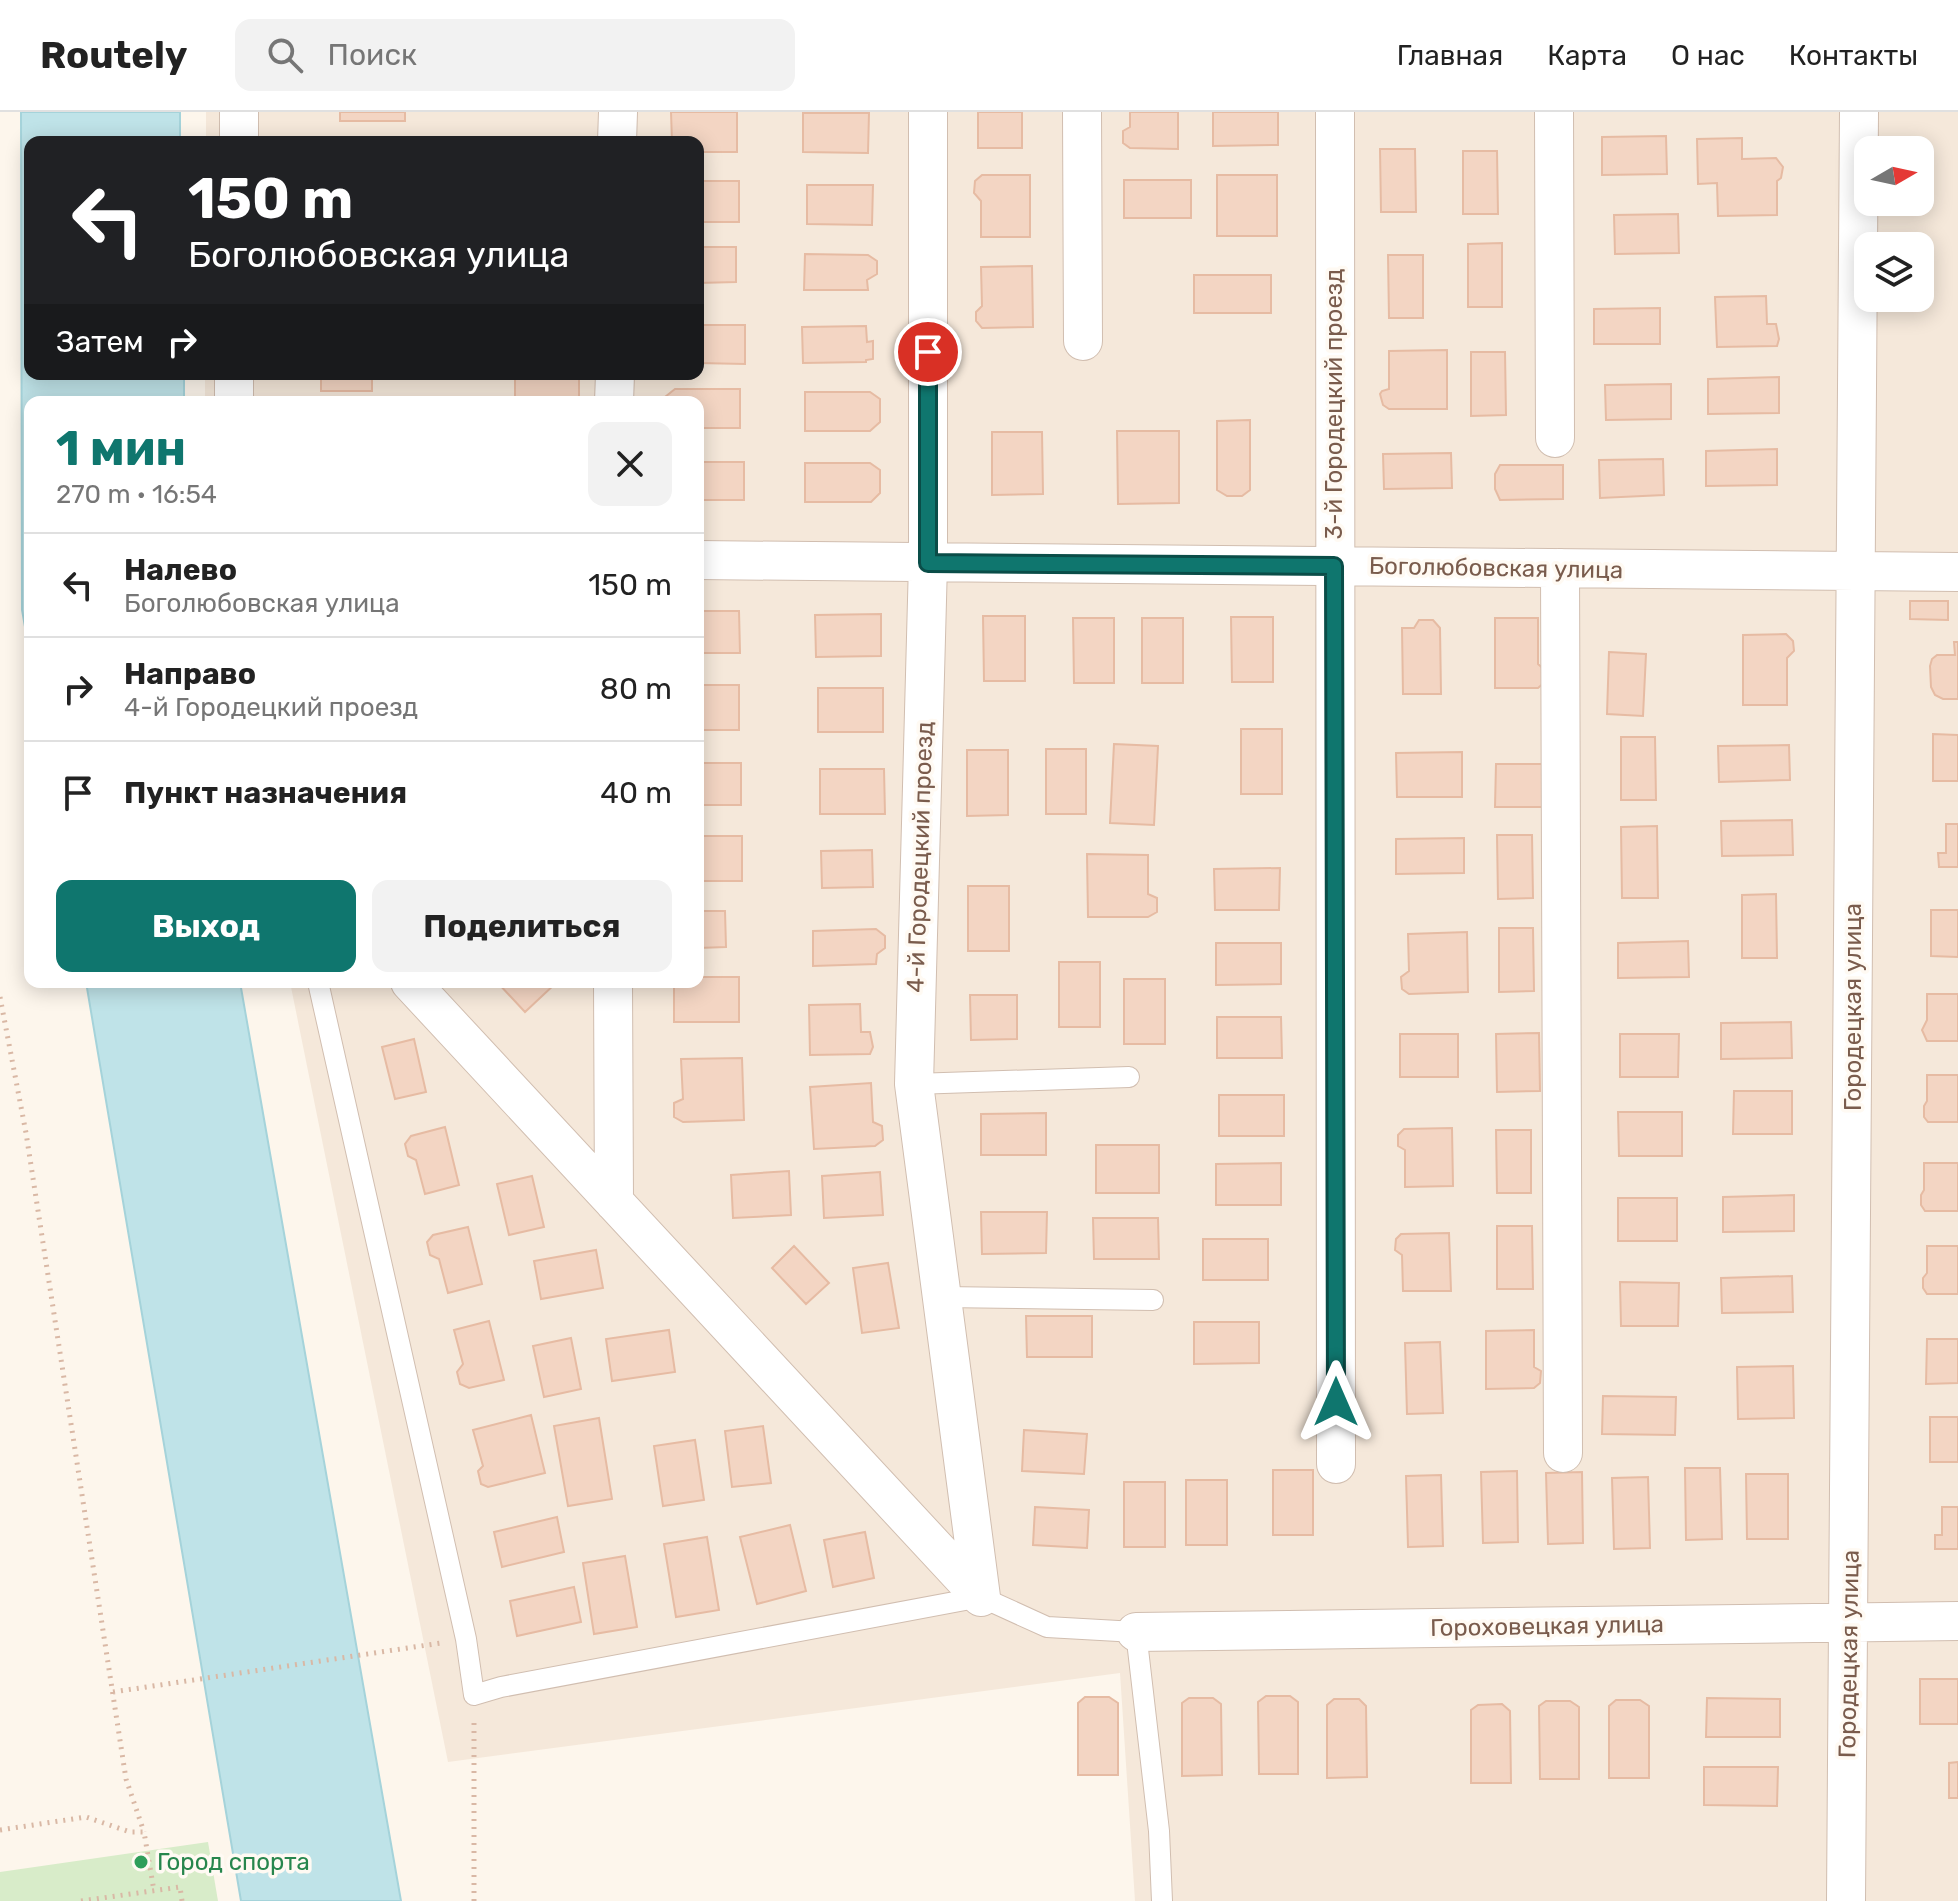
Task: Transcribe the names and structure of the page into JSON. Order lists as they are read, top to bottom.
{
  "streets": {
    "street": [
      "3-й Городецкий проезд",
      "Боголюбовская улица",
      "4-й Городецкий проезд",
      "Городецкая улица",
      "Гороховецкая улица"
    ]
  },
  "crossings": [
    ["3-й Городецкий проезд", "Боголюбовская улица"],
    ["Боголюбовская улица", "4-й Городецкий проезд"],
    ["Боголюбовская улица", "Городецкая улица"],
    ["Городецкая улица", "Гороховецкая улица"]
  ],
  "places": ["Город спорта"],
  "north": "right",
  "page": {
    "header": "Routely",
    "search": "Поиск",
    "nav": [
      "Главная",
      "Карта",
      "О нас",
      "Контакты"
    ],
    "turn": ["150 m", "Боголюбовская улица"],
    "then": "Затем",
    "heading": ["1 мин", "270 m · 16:54"],
    "list": [
      {
        "name": "Налево",
        "note": "Боголюбовская улица",
        "value": "150 m"
      },
      {
        "name": "Направо",
        "note": "4-й Городецкий проезд",
        "value": "80 m"
      },
      {
        "name": "Пункт назначения",
        "value": "40 m"
      }
    ],
    "buttons": ["Выход", "Поделиться"]
  }
}
